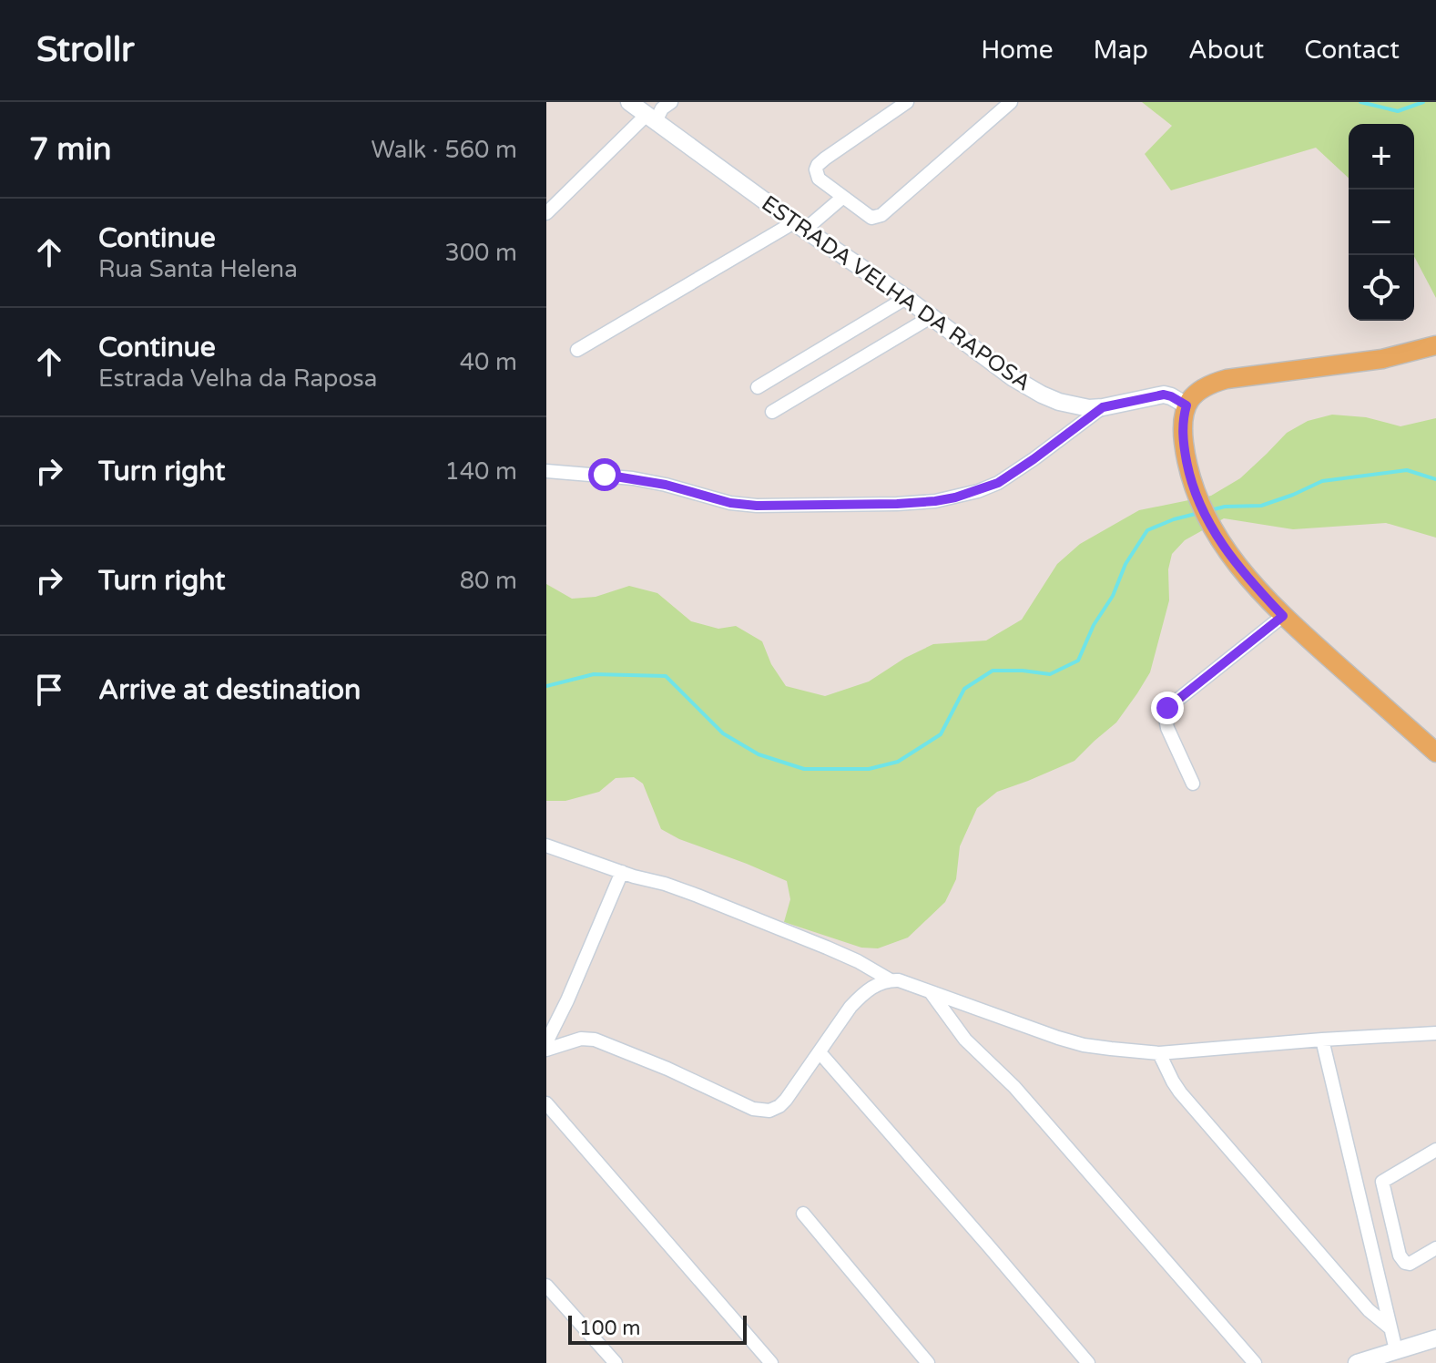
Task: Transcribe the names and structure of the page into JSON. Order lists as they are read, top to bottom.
{
  "streets": {
    "street": ["ESTRADA VELHA DA RAPOSA"]
  },
  "scale_bar": "100 m",
  "page": {
    "header": "Strollr",
    "nav": [
      "Home",
      "Map",
      "About",
      "Contact"
    ],
    "heading": ["7 min", "Walk · 560 m"],
    "map_buttons": ["+", "−"],
    "list": [
      ["Continue", "Rua Santa Helena", "300 m"],
      ["Continue", "Estrada Velha da Raposa", "40 m"],
      ["Turn right", "140 m"],
      ["Turn right", "80 m"],
      "Arrive at destination"
    ],
    "scale": "100 m"
  }
}
